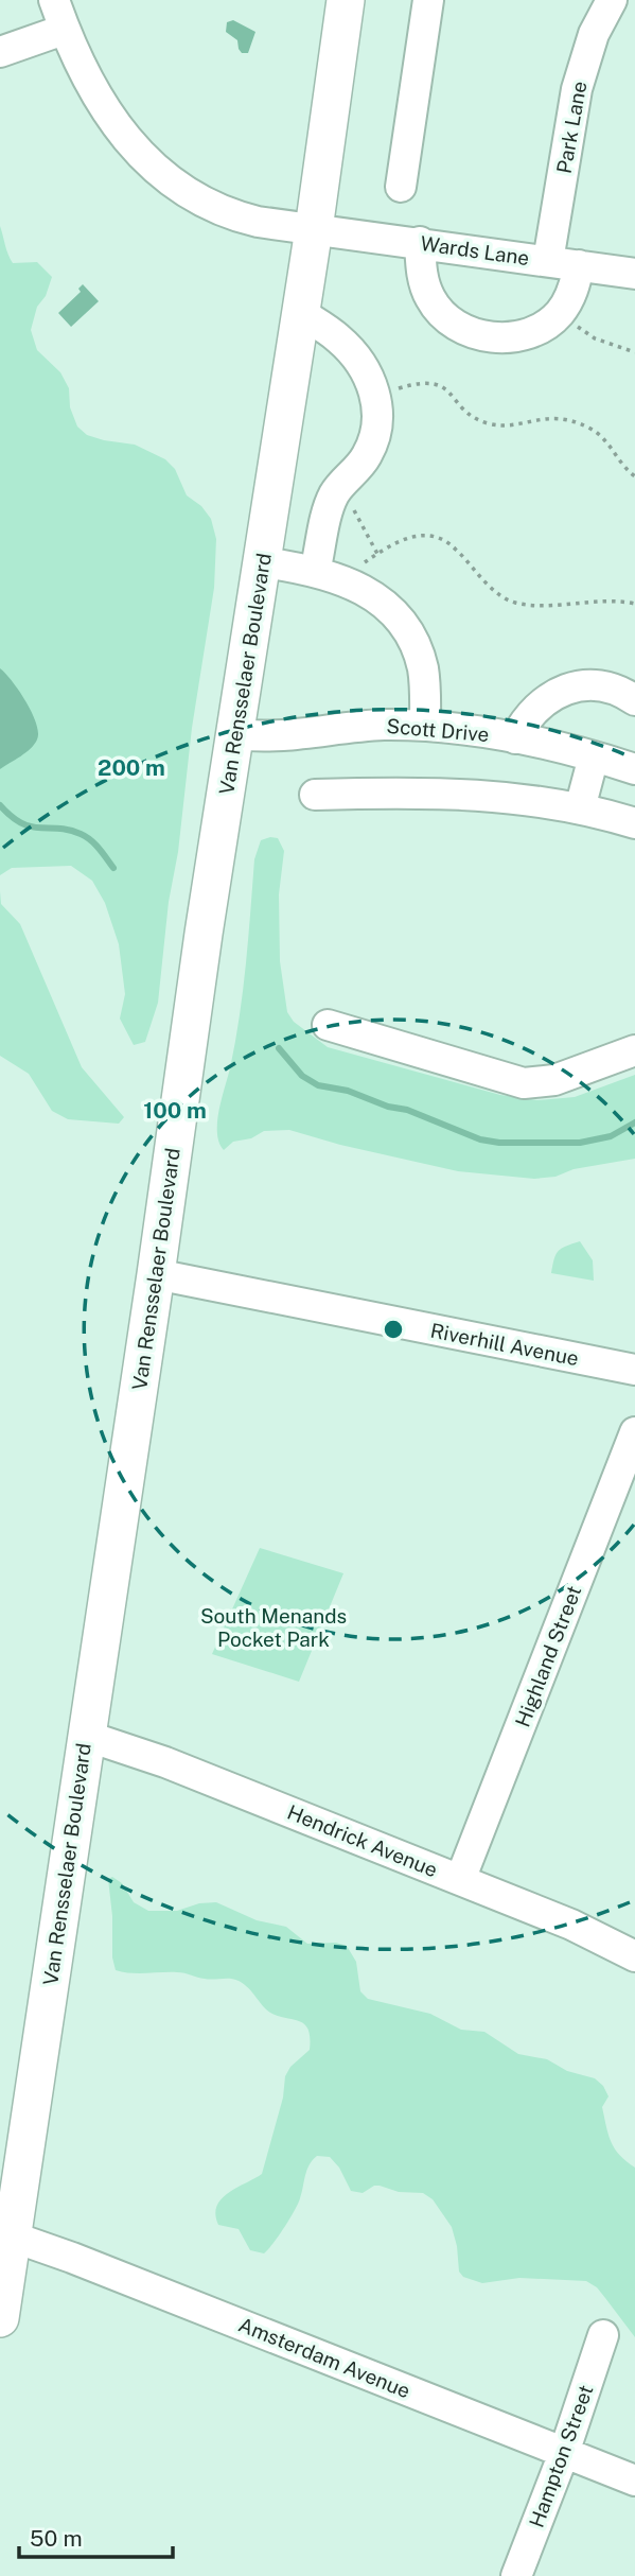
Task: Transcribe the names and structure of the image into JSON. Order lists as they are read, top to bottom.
{
  "streets": {
    "main road": ["Van Rensselaer Boulevard"],
    "street": [
      "Park Lane",
      "Wards Lane",
      "Scott Drive",
      "Riverhill Avenue",
      "Highland Street",
      "Hendrick Avenue",
      "Amsterdam Avenue",
      "Hampton Street"
    ]
  },
  "crossings": [
    ["Park Lane", "Wards Lane"],
    ["Wards Lane", "Van Rensselaer Boulevard"],
    ["Van Rensselaer Boulevard", "Scott Drive"],
    ["Van Rensselaer Boulevard", "Riverhill Avenue"],
    ["Van Rensselaer Boulevard", "Hendrick Avenue"],
    ["Van Rensselaer Boulevard", "Amsterdam Avenue"],
    ["Highland Street", "Hendrick Avenue"],
    ["Amsterdam Avenue", "Hampton Street"]
  ],
  "parks": ["South Menands Pocket Park"],
  "scale_bar": "50 m",
  "rings": ["200 m", "100 m"]
}
